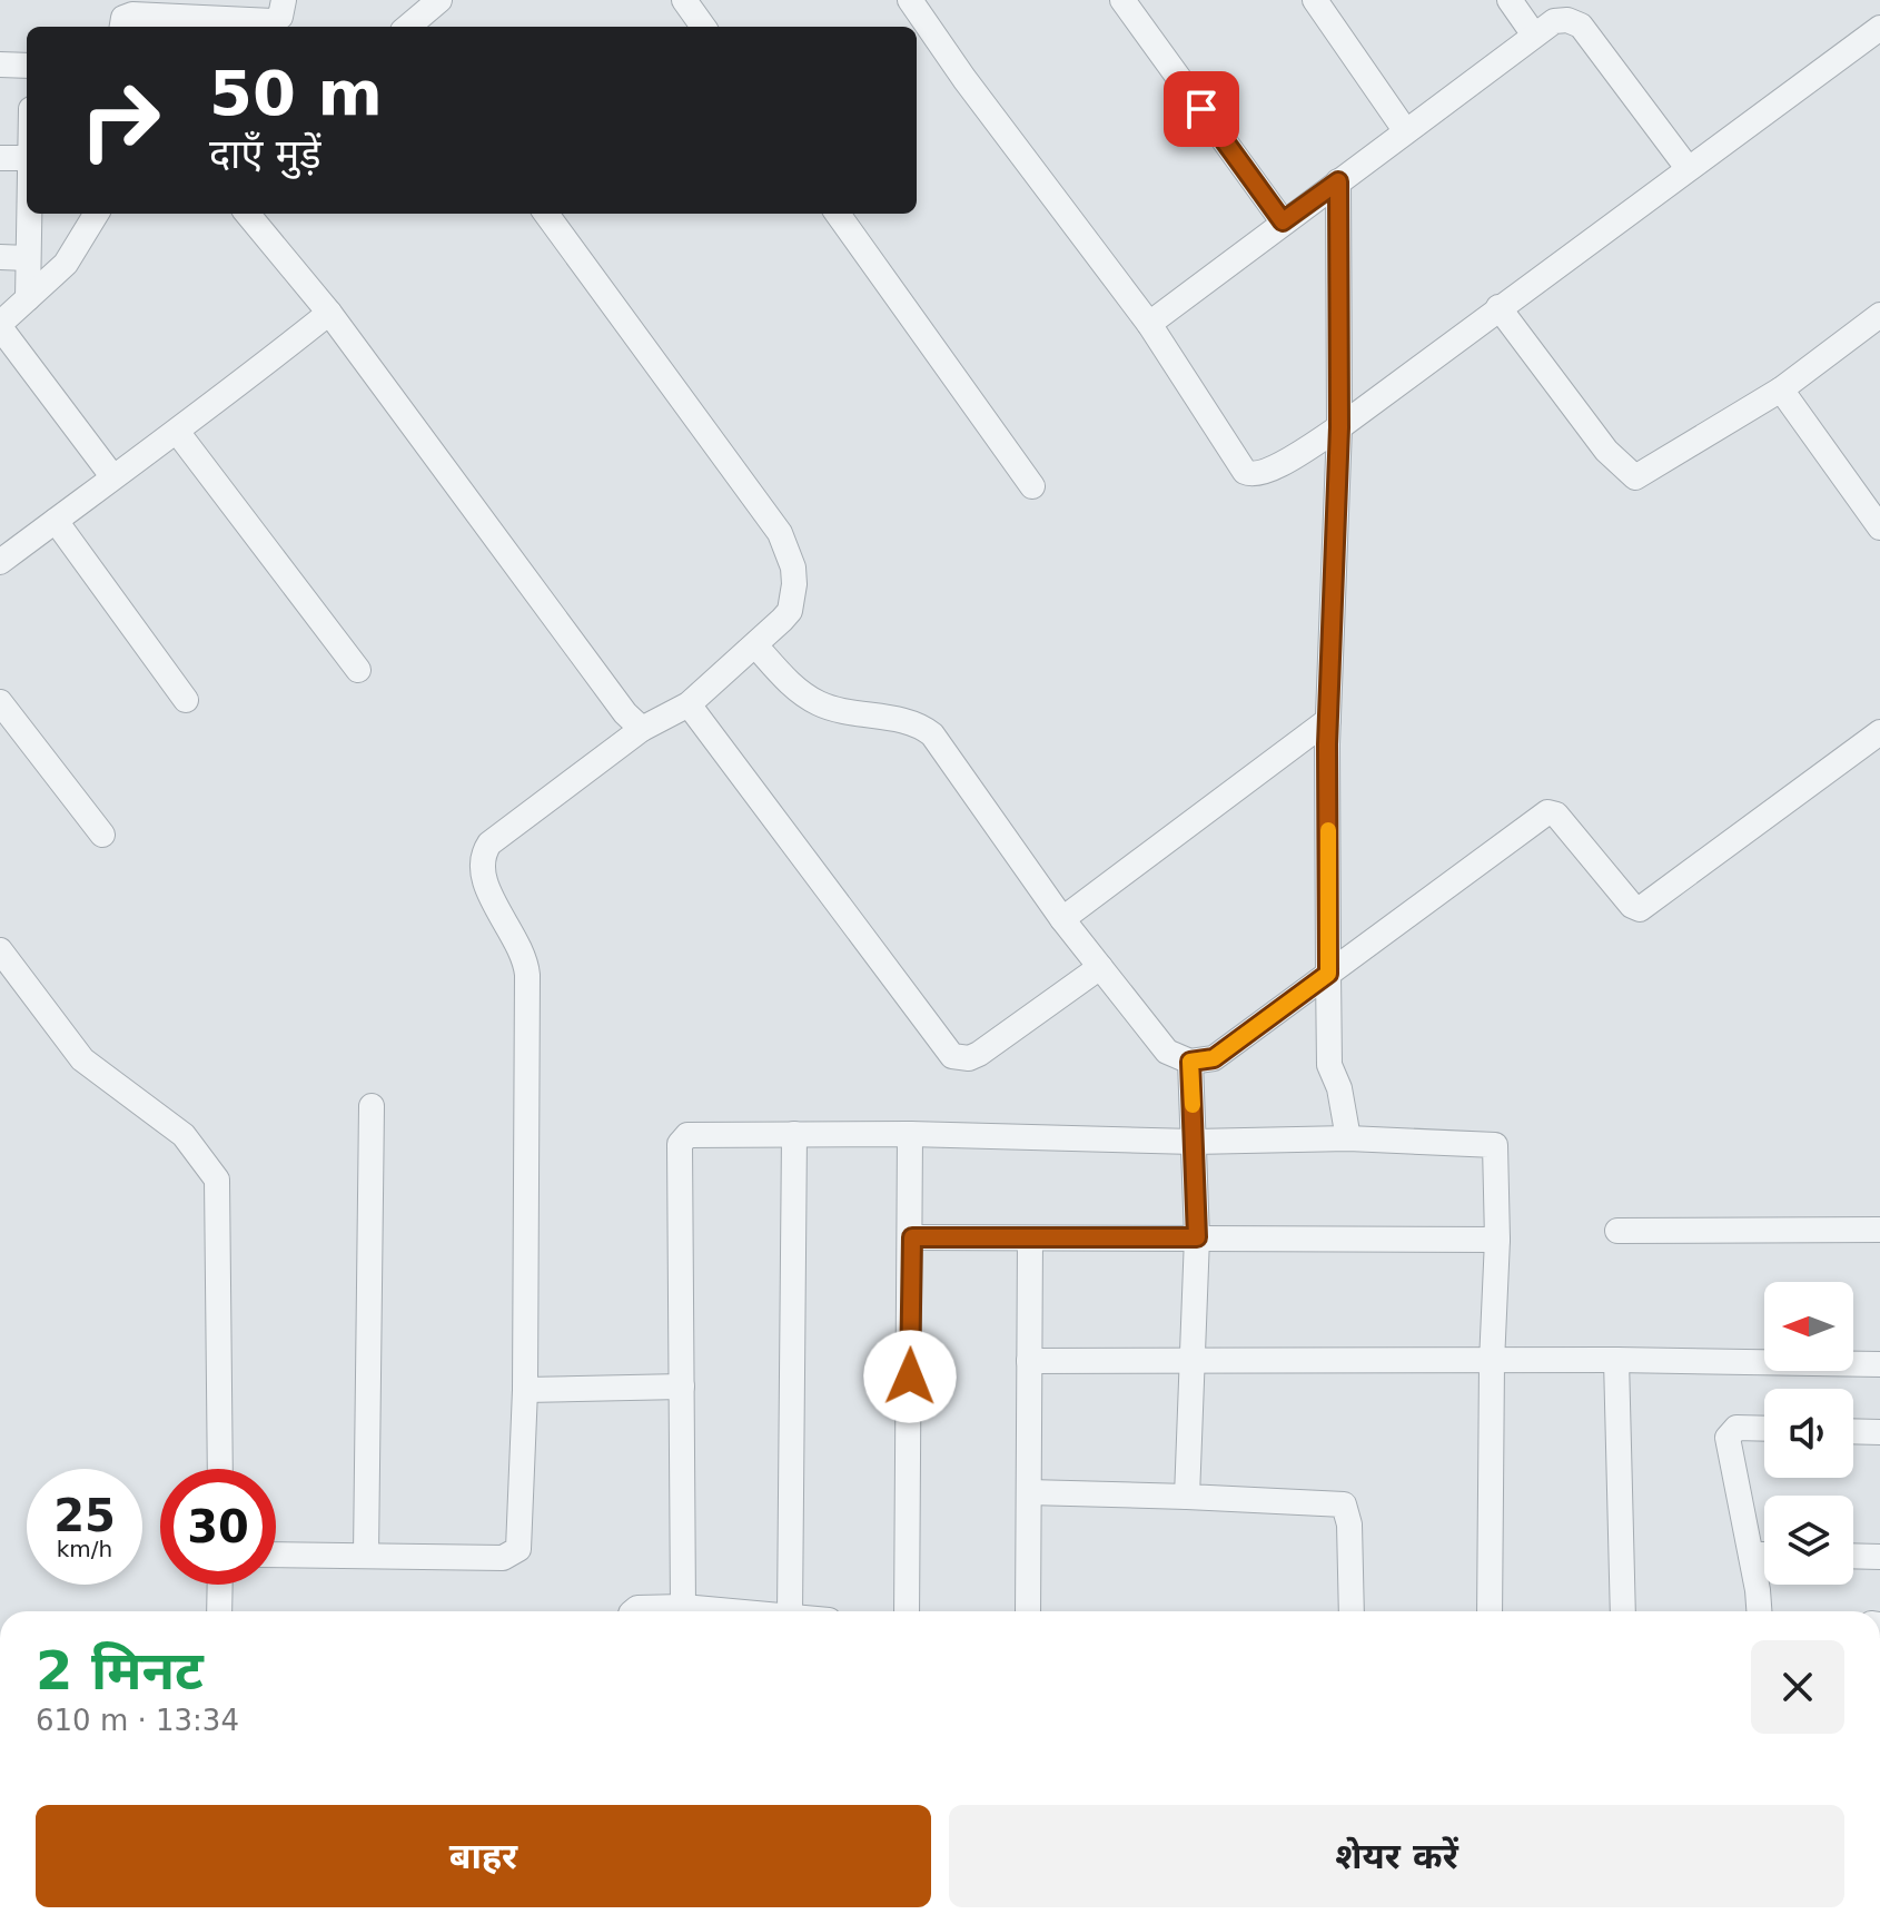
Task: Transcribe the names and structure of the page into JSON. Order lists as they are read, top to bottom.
{
  "north": "left",
  "page": {
    "turn": ["50 m", "दाएँ मुड़ें"],
    "speed": "25 km/h",
    "limit": "30",
    "heading": ["2 मिनट", "610 m · 13:34"],
    "buttons": ["बाहर", "शेयर करें"]
  }
}
